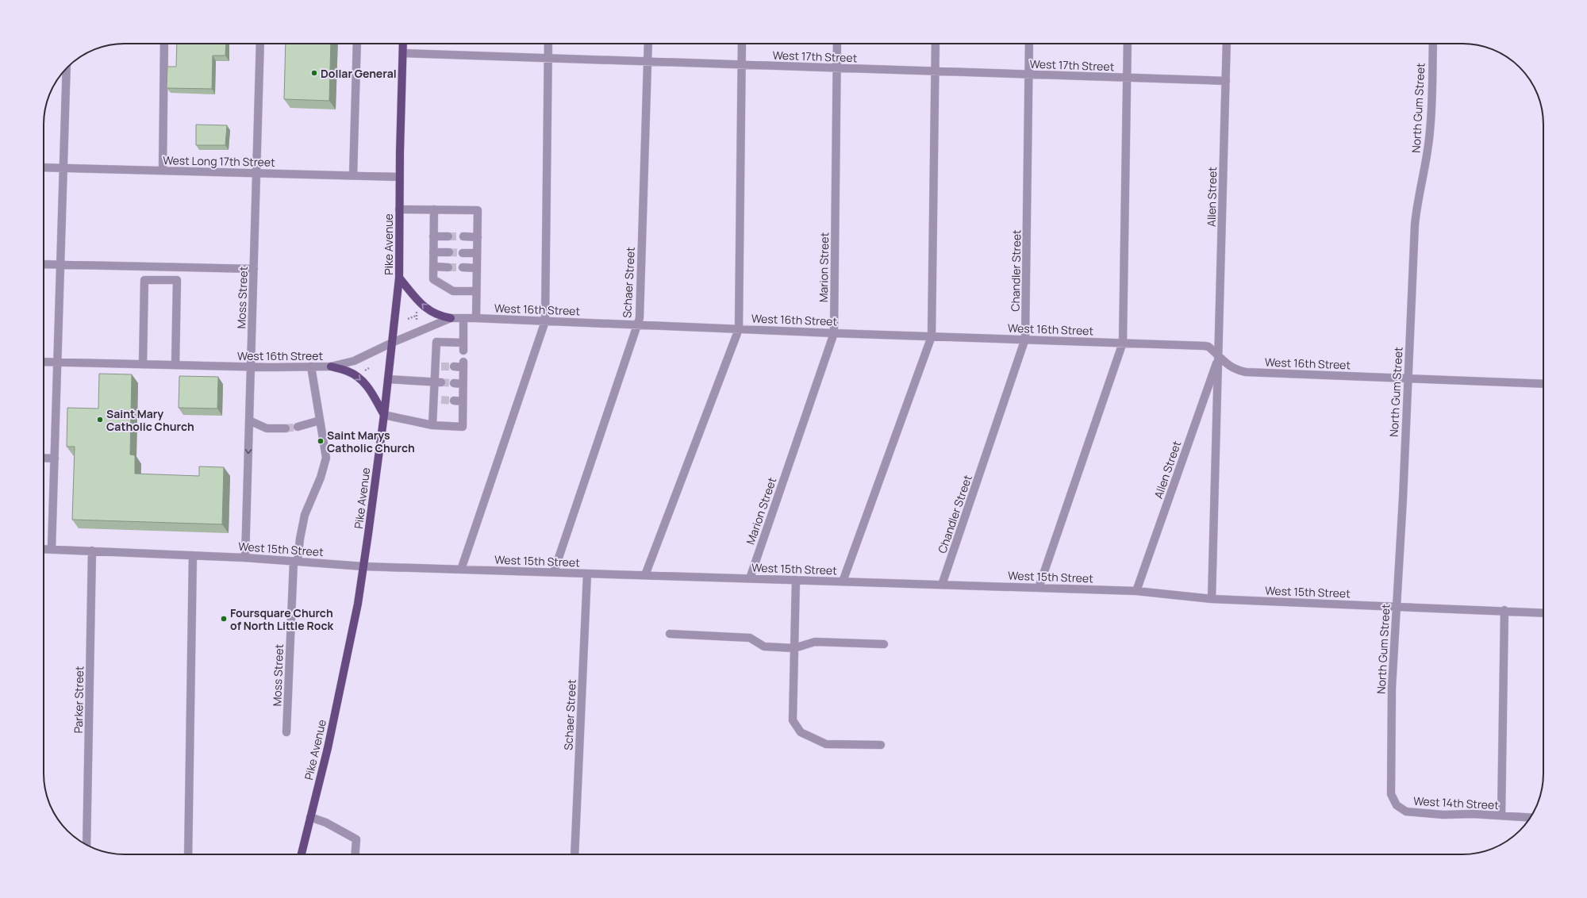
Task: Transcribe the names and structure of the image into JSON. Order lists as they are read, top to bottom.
{
  "streets": {
    "main road": ["Pike Avenue"],
    "street": [
      "West 17th Street",
      "North Gum Street",
      "West Long 17th Street",
      "Allen Street",
      "Marion Street",
      "Chandler Street",
      "Schaer Street",
      "Moss Street",
      "West 16th Street",
      "West 15th Street",
      "Parker Street",
      "West 14th Street"
    ]
  },
  "crossings": [
    ["West 17th Street", "Allen Street"],
    ["West 17th Street", "Pike Avenue"],
    ["West 17th Street", "Marion Street"],
    ["West 17th Street", "Chandler Street"],
    ["West 17th Street", "Schaer Street"],
    ["North Gum Street", "West 16th Street"],
    ["North Gum Street", "West 15th Street"],
    ["North Gum Street", "West 14th Street"],
    ["West Long 17th Street", "Pike Avenue"],
    ["West Long 17th Street", "Moss Street"],
    ["Allen Street", "West 16th Street"],
    ["Allen Street", "West 15th Street"],
    ["Pike Avenue", "West 16th Street"],
    ["Pike Avenue", "West 15th Street"],
    ["Marion Street", "West 16th Street"],
    ["Marion Street", "West 15th Street"],
    ["Chandler Street", "West 16th Street"],
    ["Chandler Street", "West 15th Street"],
    ["Schaer Street", "West 16th Street"],
    ["Schaer Street", "West 15th Street"],
    ["Moss Street", "West 16th Street"],
    ["Moss Street", "West 15th Street"],
    ["West 15th Street", "Parker Street"]
  ],
  "places": [
    "Dollar General",
    "Saint Mary Catholic Church",
    "Saint Marys Catholic Church",
    "Foursquare Church of North Little Rock"
  ]
}
